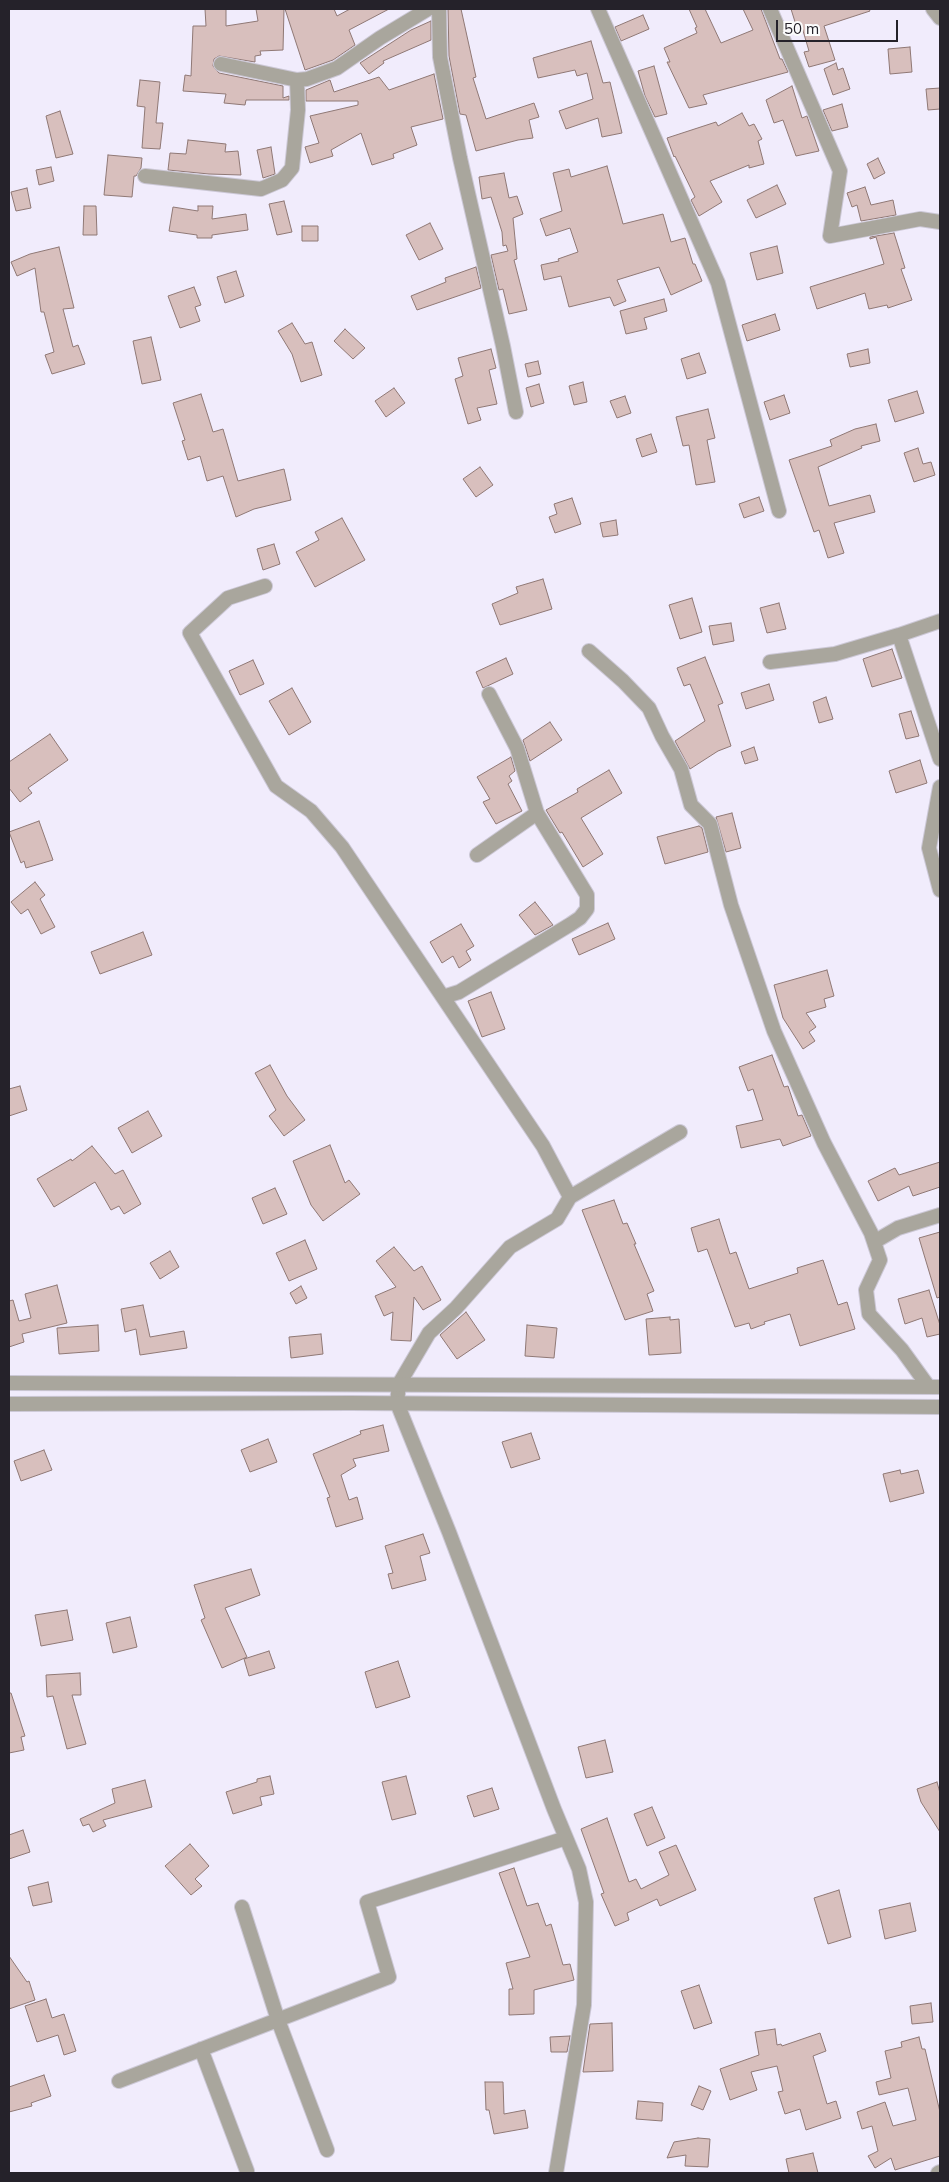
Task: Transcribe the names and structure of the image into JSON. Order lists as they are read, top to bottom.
{
  "scale_bar": "50 m"
}
